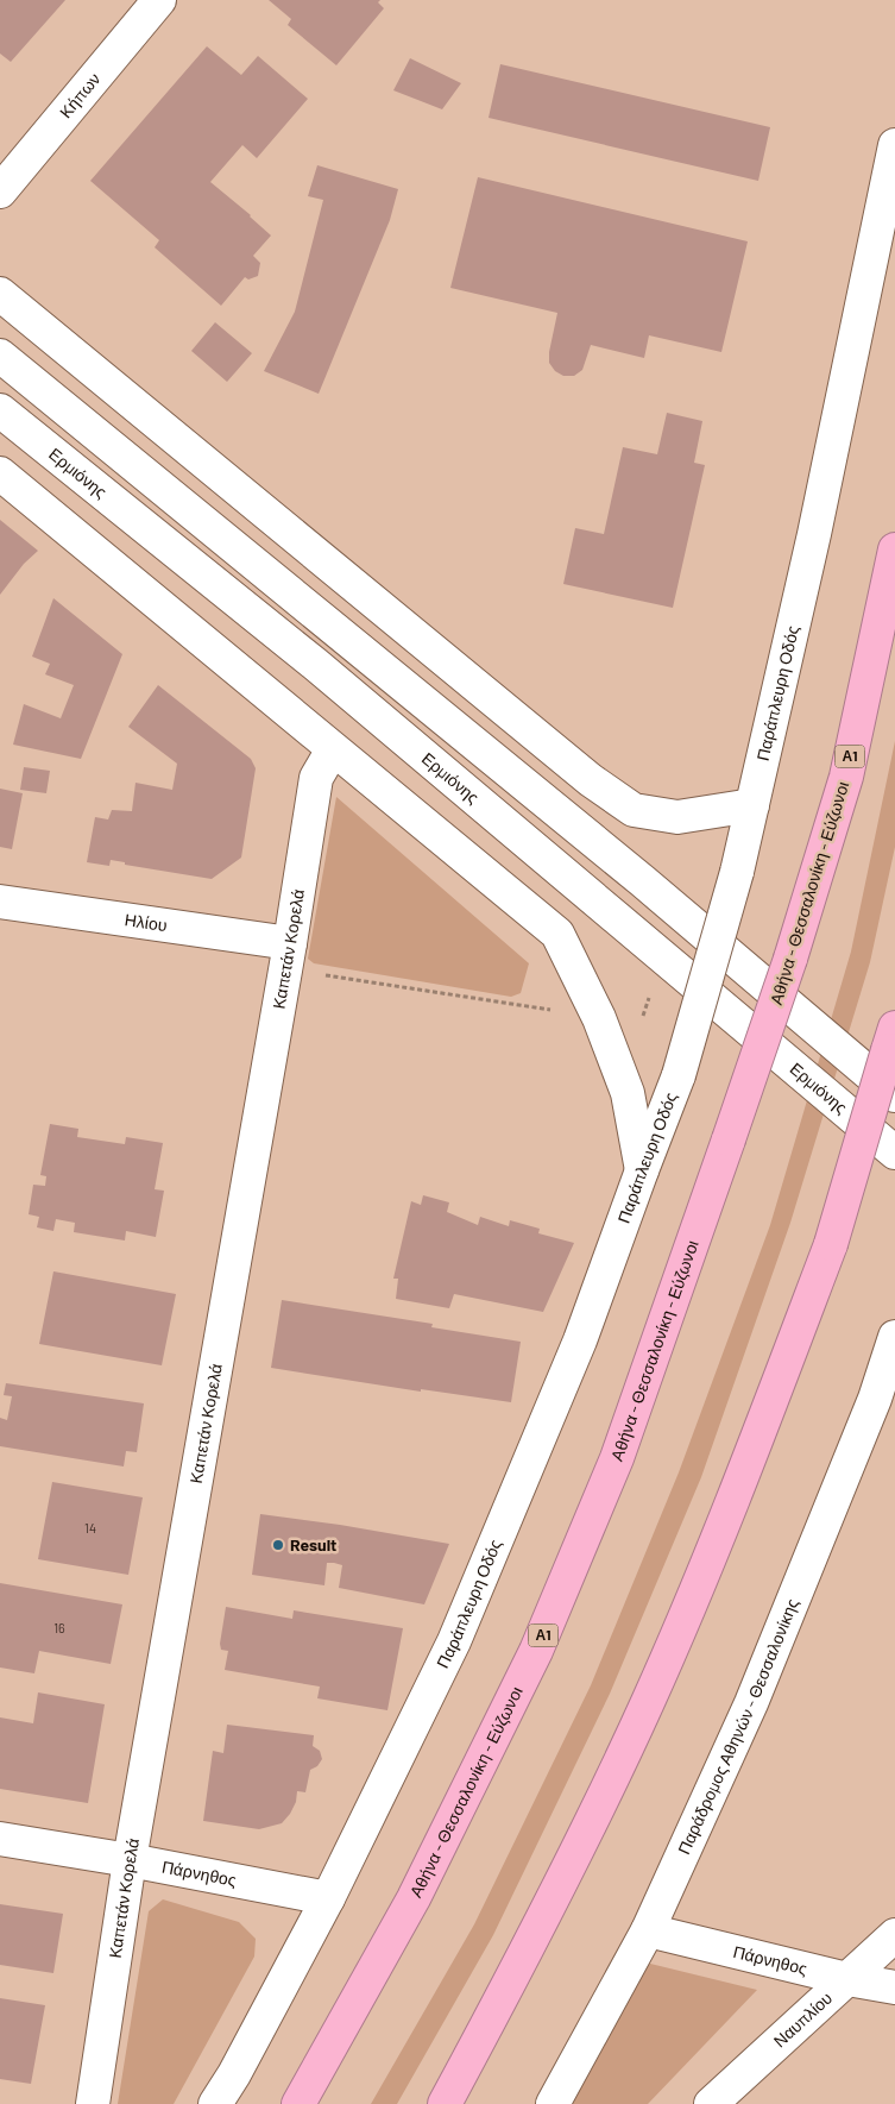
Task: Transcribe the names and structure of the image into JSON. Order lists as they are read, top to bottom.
{
  "streets": {
    "highway": ["Α1", "Αθήνα - Θεσσαλονίκη - Εύζωνοι"],
    "street": [
      "Κήπων",
      "Ερμιόνης",
      "Παράπλευρη Οδός",
      "Ηλίου",
      "Καπετάν Κορελά",
      "Παράδρομος Αθηνών - Θεσσαλονίκης",
      "Πάρνηθος",
      "Ναυπλίου"
    ]
  },
  "crossings": [
    ["Παράπλευρη Οδός", "Πάρνηθος"],
    ["Ηλίου", "Καπετάν Κορελά"],
    ["Καπετάν Κορελά", "Πάρνηθος"],
    ["Παράδρομος Αθηνών - Θεσσαλονίκης", "Πάρνηθος"],
    ["Πάρνηθος", "Ναυπλίου"]
  ],
  "places": ["Result"],
  "house_numbers": ["14", "16"]
}
